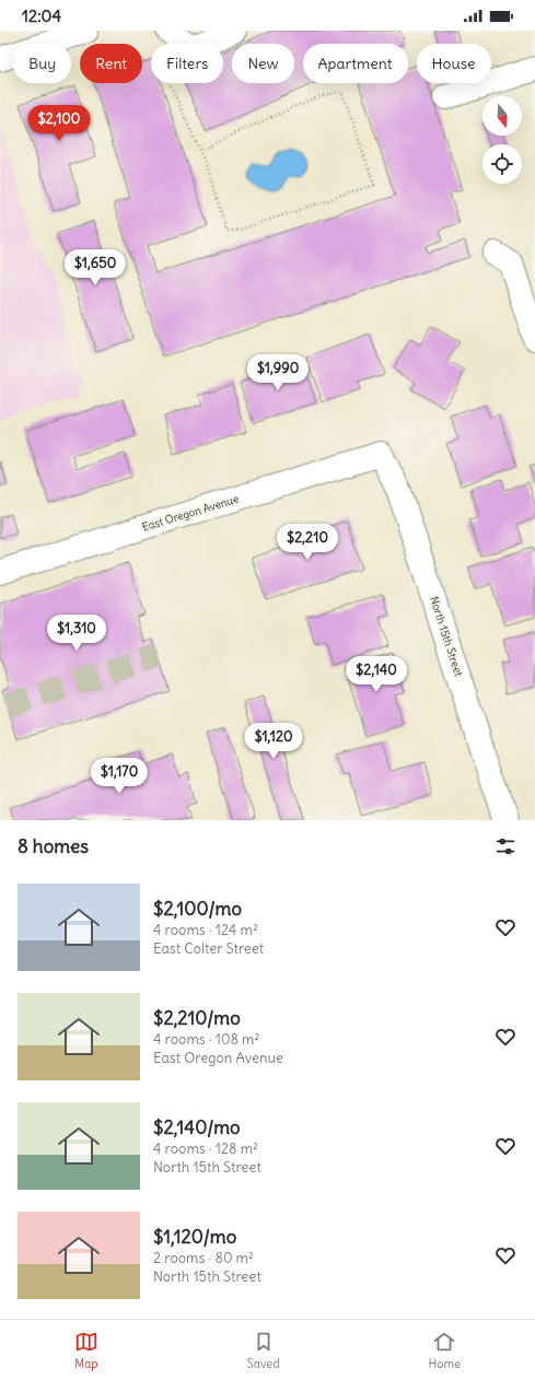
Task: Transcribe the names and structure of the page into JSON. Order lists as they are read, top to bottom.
{
  "streets": {
    "street": ["East Oregon Avenue", "North 15th Street"]
  },
  "crossings": [
    ["East Oregon Avenue", "North 15th Street"]
  ],
  "north": "bottom",
  "page": {
    "status": "12:04",
    "chip": [
      "Buy",
      "Rent",
      "Filters",
      "New",
      "Apartment",
      "House"
    ],
    "price": [
      "$2,100",
      "$1,650",
      "$1,990",
      "$2,210",
      "$1,310",
      "$2,140",
      "$1,120",
      "$1,170"
    ],
    "heading": "8 homes",
    "list": [
      {
        "name": "$2,100/mo",
        "note": "4 rooms · 124 m² · East Colter Street"
      },
      {
        "name": "$2,210/mo",
        "note": "4 rooms · 108 m² · East Oregon Avenue"
      },
      {
        "name": "$2,140/mo",
        "note": "4 rooms · 128 m² · North 15th Street"
      },
      {
        "name": "$1,120/mo",
        "note": "2 rooms · 80 m² · North 15th Street"
      }
    ],
    "tabs": ["Map", "Saved", "Home"]
  }
}
